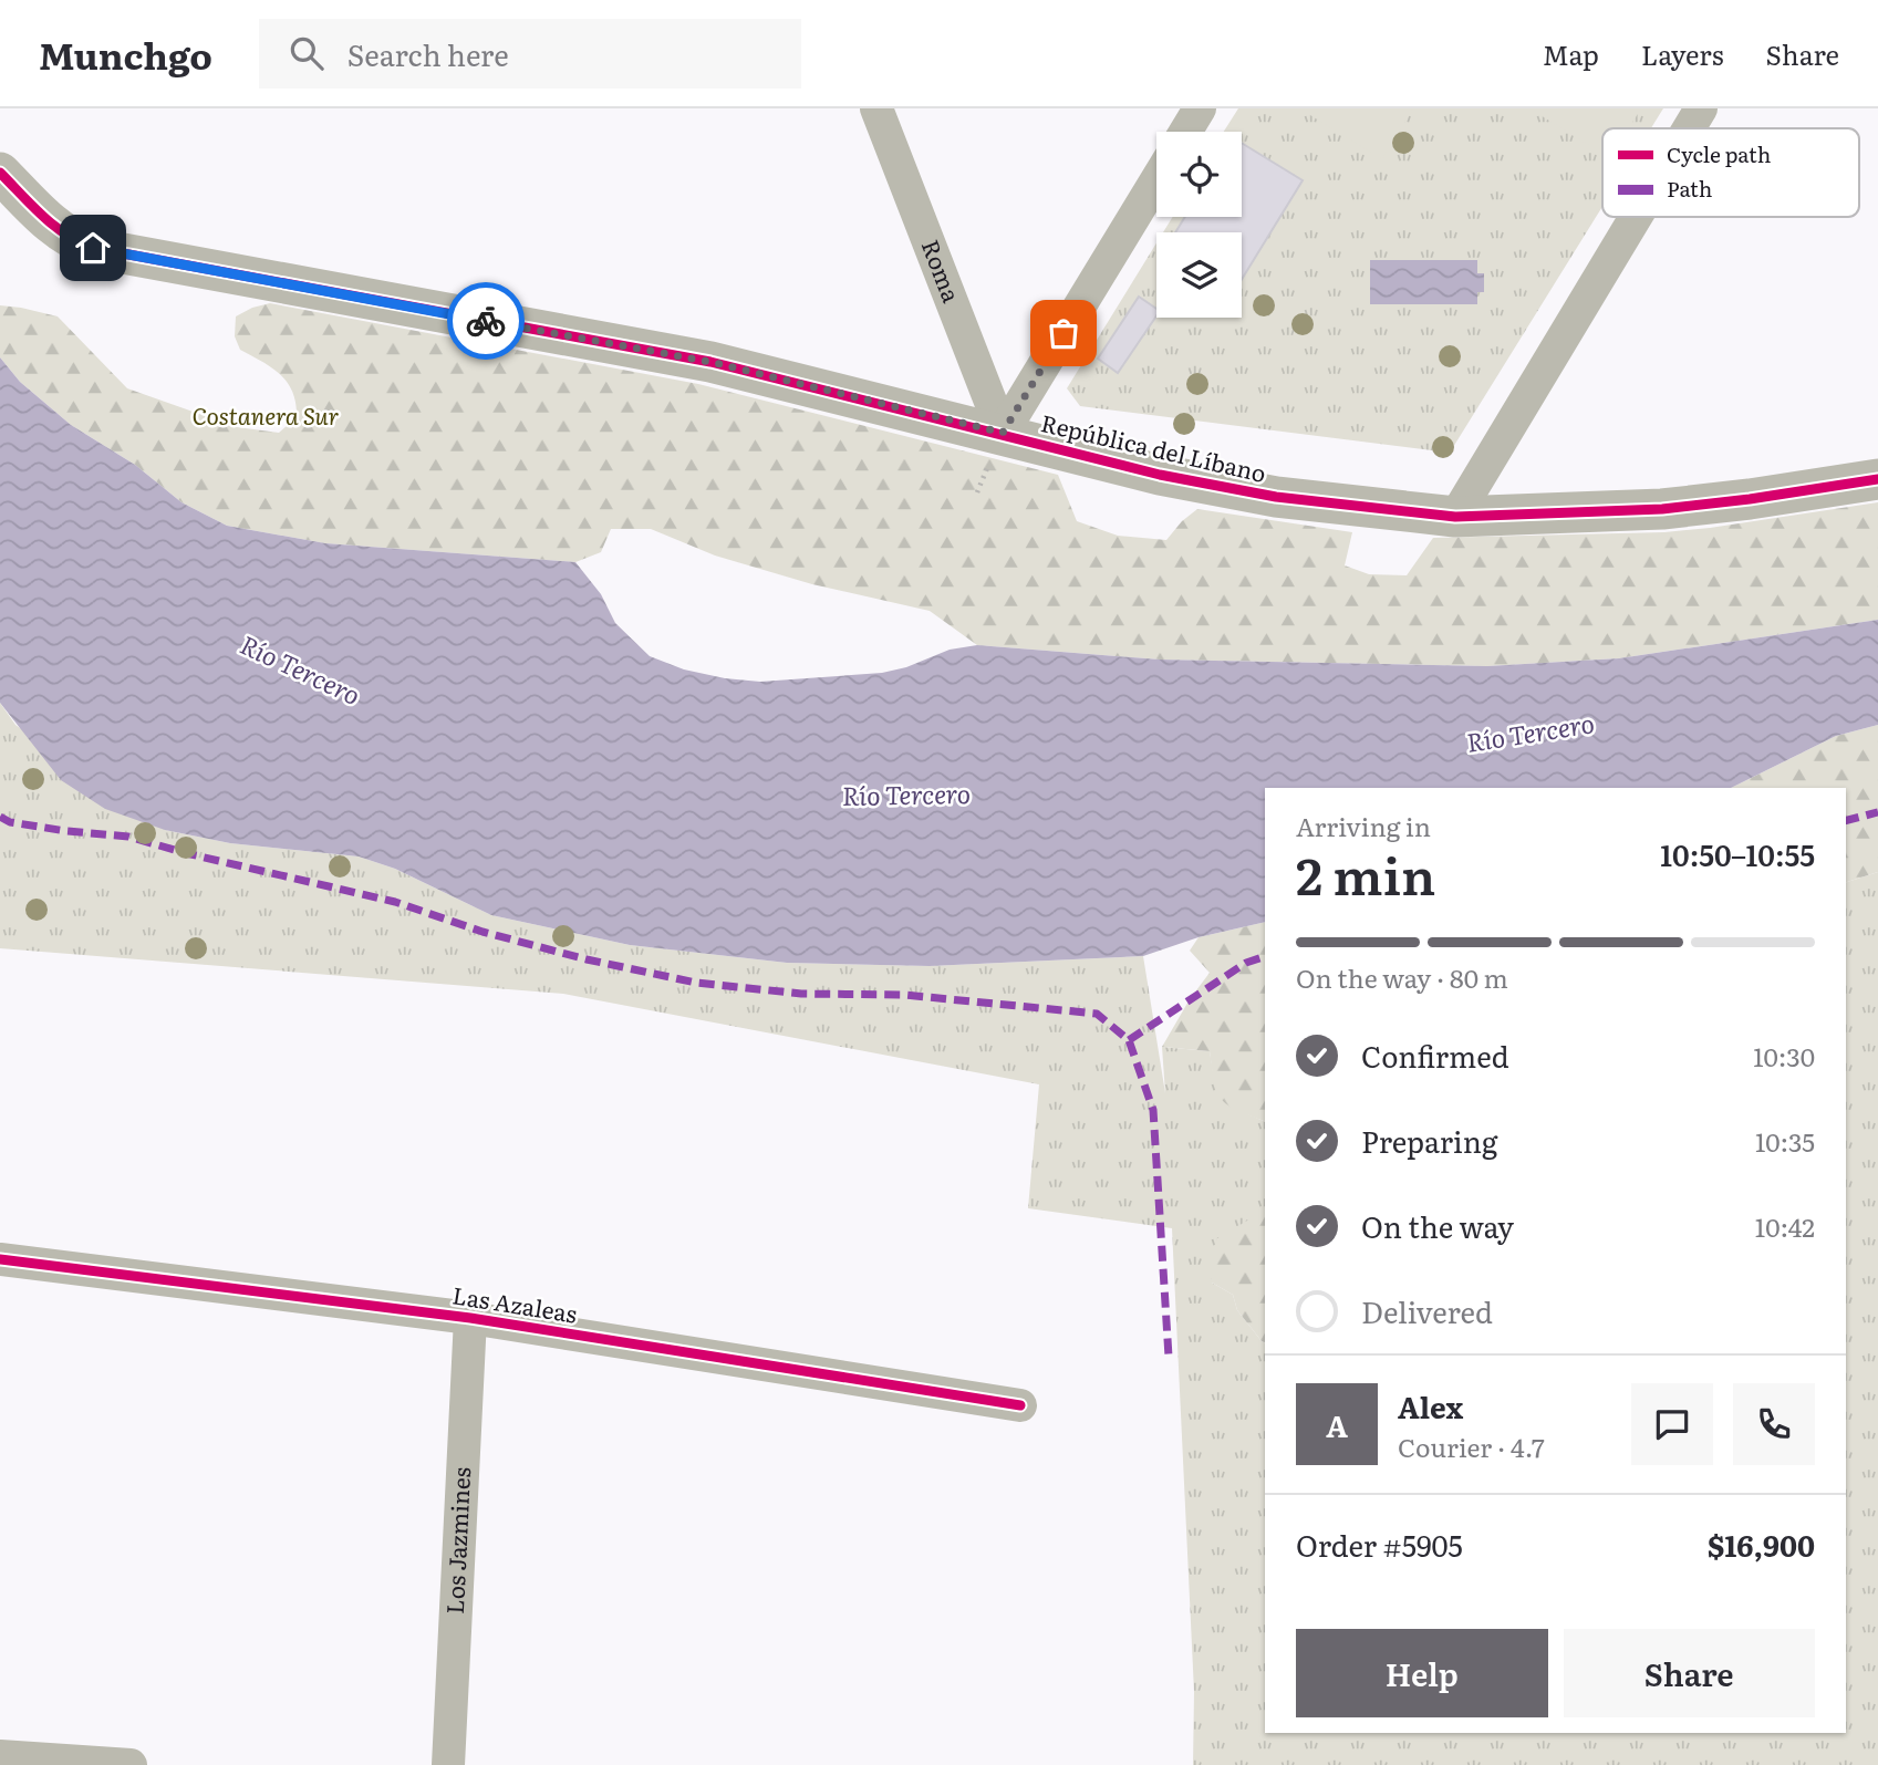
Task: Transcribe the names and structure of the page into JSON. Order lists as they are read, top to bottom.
{
  "streets": {
    "street": [
      "Roma",
      "República del Líbano",
      "Las Azaleas",
      "Los Jazmines"
    ]
  },
  "crossings": [
    ["Roma", "República del Líbano"],
    ["Las Azaleas", "Los Jazmines"]
  ],
  "water": ["Río Tercero"],
  "parks": ["Costanera Sur"],
  "legend": ["Cycle path", "Path"],
  "page": {
    "header": "Munchgo",
    "search": "Search here",
    "nav": ["Map", "Layers", "Share"],
    "heading": ["2 min", "Arriving in", "10:50–10:55"],
    "panel": [
      "Alex",
      "Courier · 4.7",
      "Order #5905",
      "$16,900"
    ],
    "bar": "On the way · 80 m",
    "list": [
      ["Confirmed", "10:30"],
      ["Preparing", "10:35"],
      ["On the way", "10:42"],
      "Delivered"
    ],
    "round": "A",
    "buttons": ["Help", "Share"]
  }
}
